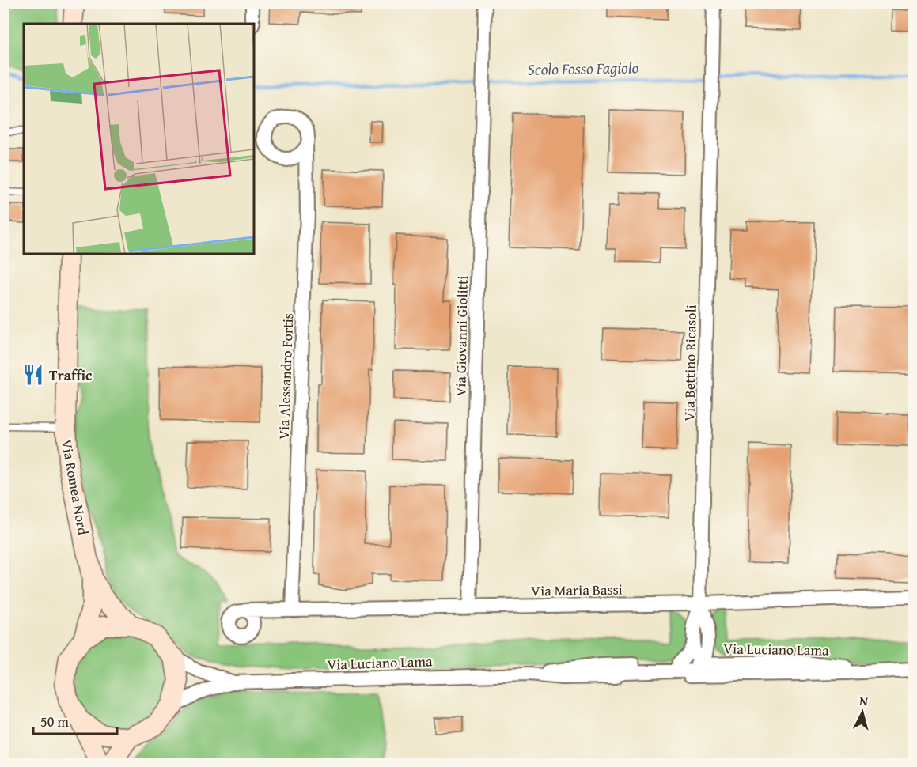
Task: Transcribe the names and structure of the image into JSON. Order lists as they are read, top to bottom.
{
  "streets": {
    "main road": ["Via Romea Nord"],
    "street": [
      "Via Giovanni Giolitti",
      "Via Bettino Ricasoli",
      "Via Alessandro Fortis",
      "Via Maria Bassi",
      "Via Luciano Lama"
    ]
  },
  "crossings": [
    ["Via Giovanni Giolitti", "Via Maria Bassi"],
    ["Via Bettino Ricasoli", "Via Maria Bassi"],
    ["Via Bettino Ricasoli", "Via Luciano Lama"],
    ["Via Alessandro Fortis", "Via Maria Bassi"],
    ["Via Romea Nord", "Via Luciano Lama"]
  ],
  "water": ["Scolo Fosso Fagiolo"],
  "places": {
    "restaurant": ["Traffic"]
  },
  "scale_bar": "50 m",
  "north": "top"
}
